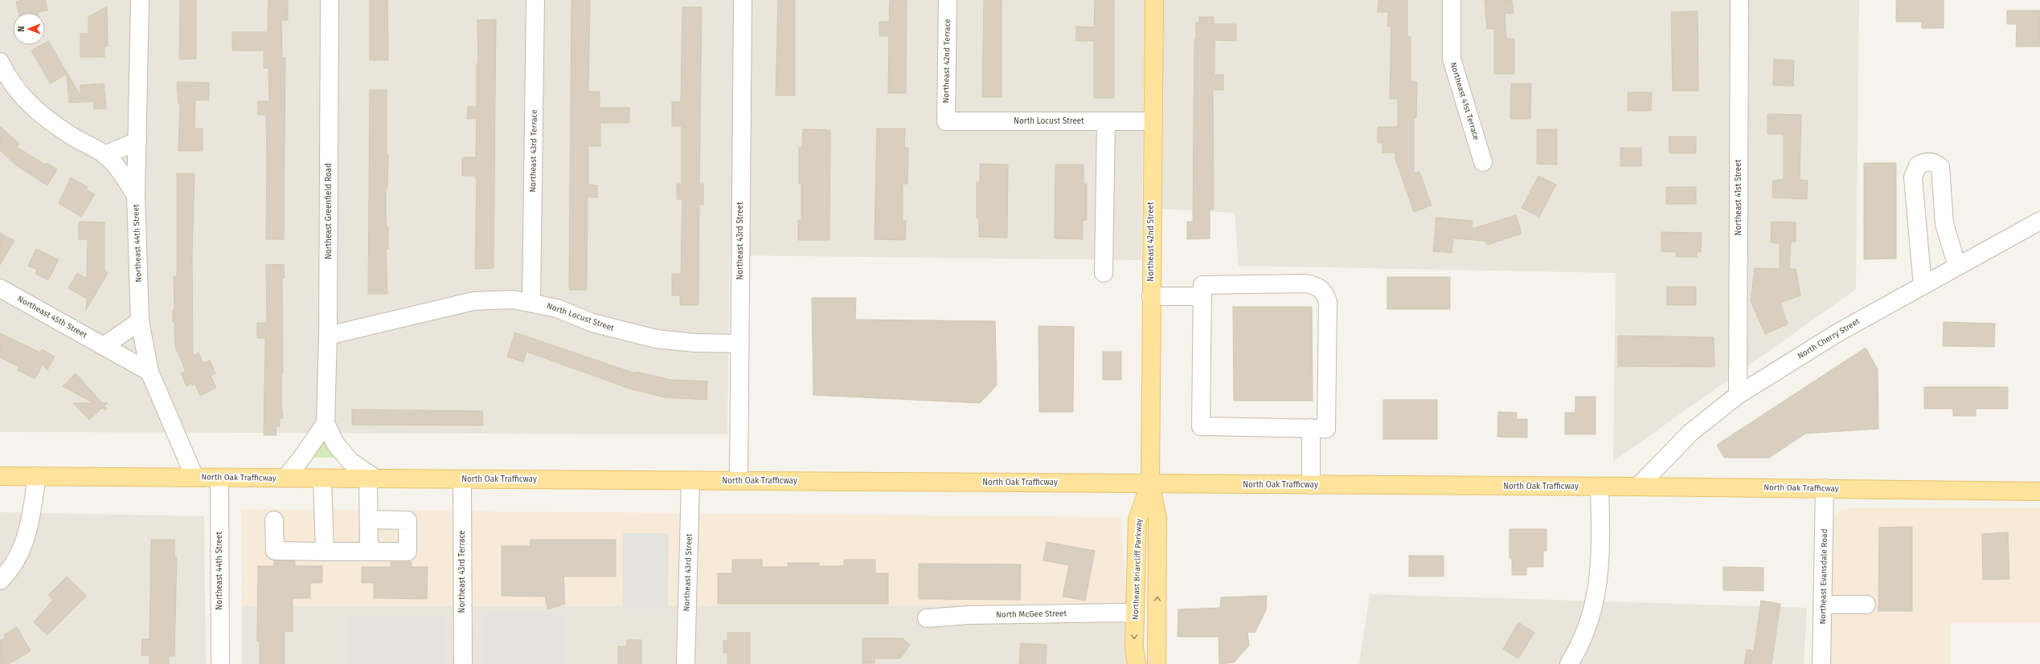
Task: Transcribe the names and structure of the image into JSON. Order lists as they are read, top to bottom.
{
  "streets": {
    "main road": ["Northeast 42nd Street", "North Oak Trafficway", "Northeast Briarcliff Parkway"],
    "street": [
      "Northeast 42nd Terrace",
      "Northeast 41st Terrace",
      "North Locust Street",
      "Northeast 43rd Terrace",
      "Northeast 41st Street",
      "Northeast Greenfield Road",
      "Northeast 43rd Street",
      "Northeast 44th Street",
      "Northeast 45th Street",
      "North Cherry Street",
      "Northeast Evansdale Road",
      "North McGee Street"
    ]
  },
  "crossings": [
    ["Northeast 42nd Terrace", "North Locust Street"],
    ["North Locust Street", "Northeast 43rd Terrace"],
    ["North Locust Street", "Northeast Greenfield Road"],
    ["North Locust Street", "Northeast 43rd Street"],
    ["North Locust Street", "Northeast 42nd Street"],
    ["Northeast 43rd Terrace", "North Oak Trafficway"],
    ["Northeast 41st Street", "North Cherry Street"],
    ["Northeast Greenfield Road", "North Oak Trafficway"],
    ["Northeast 43rd Street", "North Oak Trafficway"],
    ["Northeast 42nd Street", "North Oak Trafficway"],
    ["Northeast 42nd Street", "Northeast Briarcliff Parkway"],
    ["Northeast 44th Street", "Northeast 45th Street"],
    ["Northeast 44th Street", "North Oak Trafficway"],
    ["North Cherry Street", "North Oak Trafficway"],
    ["North Oak Trafficway", "Northeast Briarcliff Parkway"],
    ["North Oak Trafficway", "Northeast Evansdale Road"],
    ["Northeast Briarcliff Parkway", "North McGee Street"]
  ],
  "north": "left"
}
